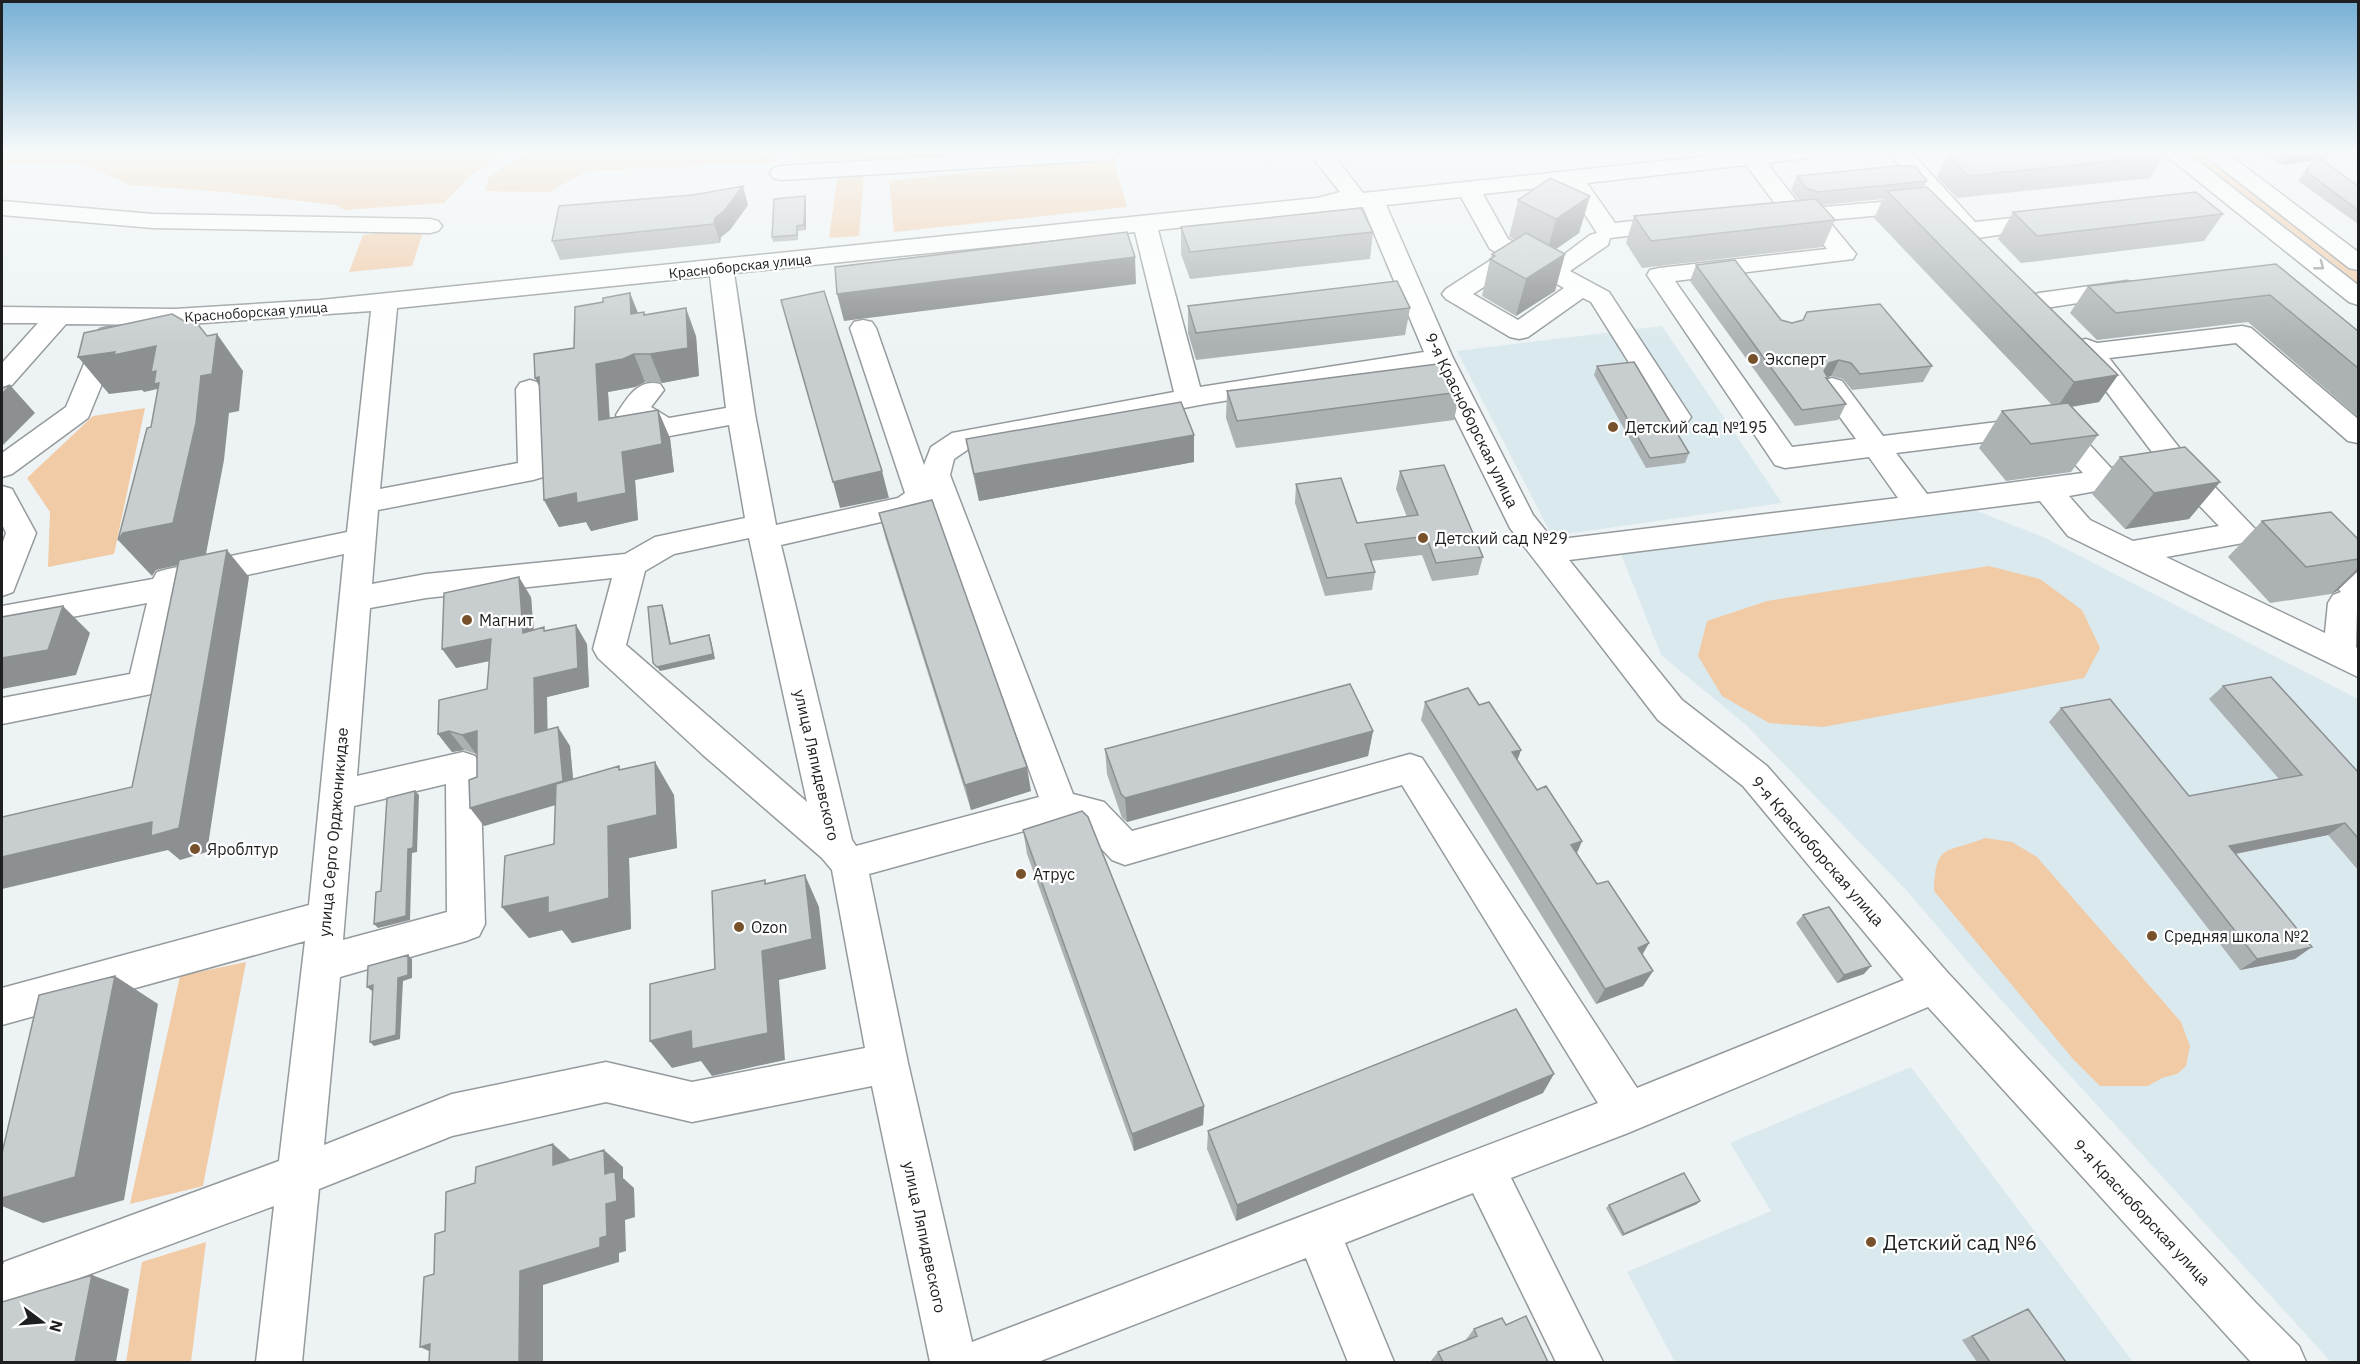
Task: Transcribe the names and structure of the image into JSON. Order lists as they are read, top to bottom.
{
  "streets": {
    "street": [
      "Красноборская улица",
      "9-я Красноборская улица",
      "улица Ляпидевского",
      "улица Серго Орджоникидзе"
    ]
  },
  "crossings": [
    ["Красноборская улица", "улица Ляпидевского"],
    ["Красноборская улица", "улица Серго Орджоникидзе"]
  ],
  "places": [
    "Эксперт",
    "Детский сад №195",
    "Детский сад №29",
    "Магнит",
    "Яроблтур",
    "Атрус",
    "Ozon",
    "Средняя школа №2",
    "Детский сад №6"
  ],
  "north": "right"
}
